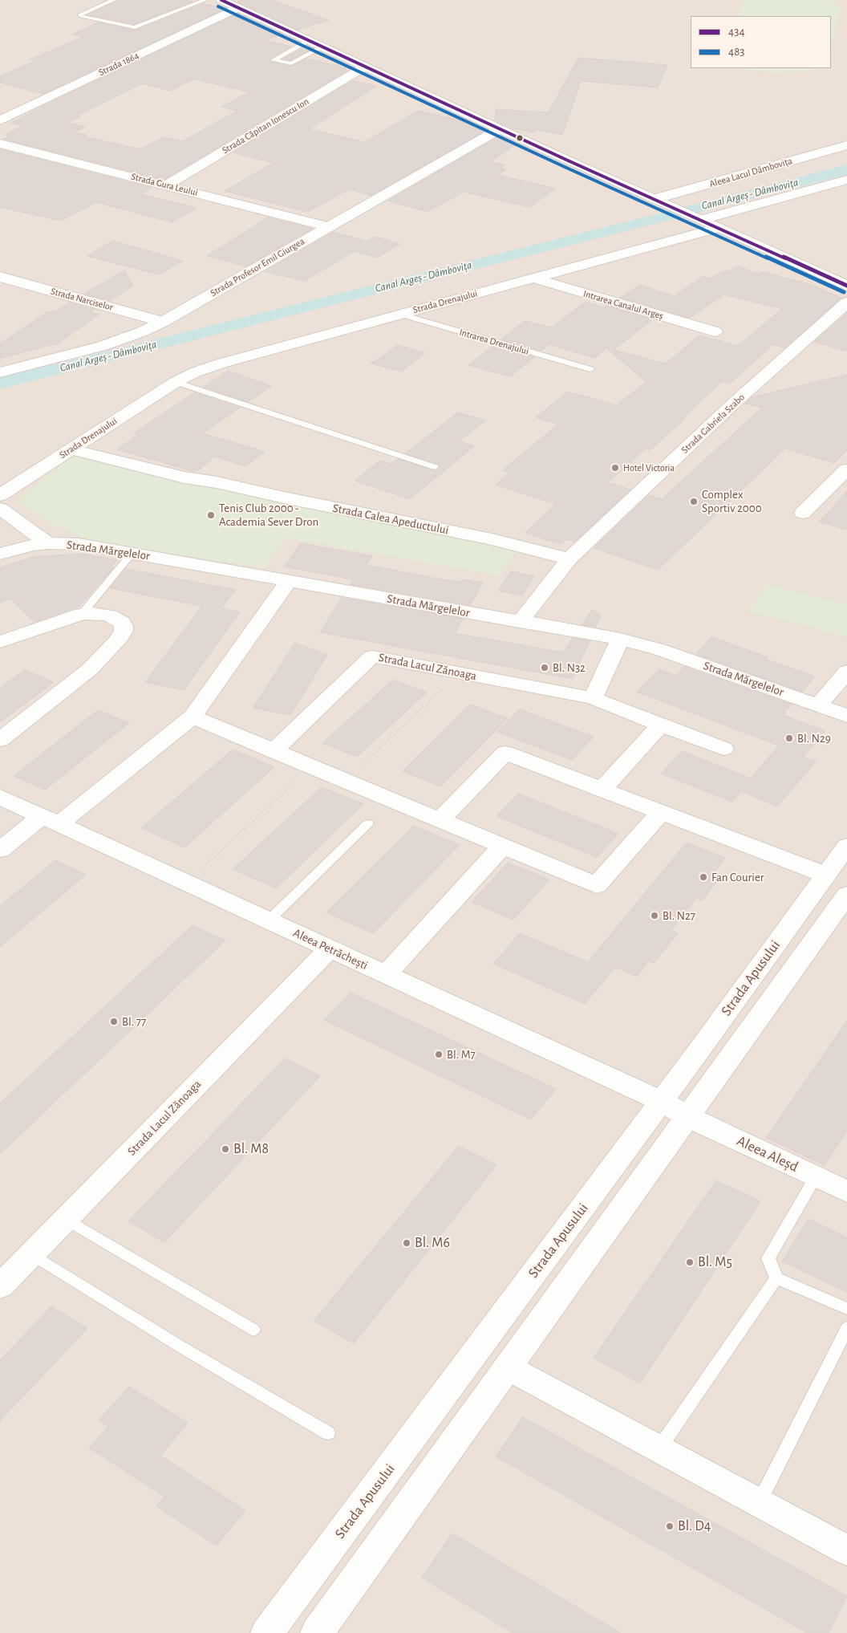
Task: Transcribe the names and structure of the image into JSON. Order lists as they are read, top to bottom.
{
  "streets": {
    "street": [
      "Strada 1864",
      "Strada Căpitan Ionescu Ion",
      "Aleea Lacul Dâmbovița",
      "Strada Gura Leului",
      "Strada Profesor Emil Giurgea",
      "Strada Narciselor",
      "Strada Drenajului",
      "Intrarea Canalul Argeș",
      "Strada Gabriela Szabo",
      "Strada Calea Apeductului",
      "Strada Mărgelelor",
      "Strada Lacul Zănoaga",
      "Aleea Petrăchești",
      "Strada Apusului",
      "Aleea Aleșd"
    ],
    "lane": ["Intrarea Drenajului"]
  },
  "crossings": [
    ["Strada Căpitan Ionescu Ion", "Strada Gura Leului"],
    ["Strada Gura Leului", "Strada Profesor Emil Giurgea"],
    ["Strada Profesor Emil Giurgea", "Strada Narciselor"],
    ["Strada Drenajului", "Intrarea Canalul Argeș"],
    ["Strada Drenajului", "Intrarea Drenajului"],
    ["Strada Drenajului", "Strada Calea Apeductului"],
    ["Strada Gabriela Szabo", "Strada Calea Apeductului"],
    ["Strada Gabriela Szabo", "Strada Mărgelelor"],
    ["Strada Lacul Zănoaga", "Aleea Petrăchești"],
    ["Aleea Petrăchești", "Strada Apusului"],
    ["Aleea Petrăchești", "Aleea Aleșd"],
    ["Strada Apusului", "Aleea Aleșd"]
  ],
  "water": ["Canal Argeș - Dâmbovița"],
  "places": [
    "Hotel Victoria",
    "Complex Sportiv 2000",
    "Tenis Club 2000 - Academia Sever Dron",
    "Bl. N32",
    "Bl. N29",
    "Fan Courier",
    "Bl. N27",
    "Bl. 77",
    "Bl. M7",
    "Bl. M8",
    "Bl. M6",
    "Bl. M5",
    "Bl. D4"
  ],
  "lines": ["transit line 434", "transit line 483"],
  "legend": ["434", "483"]
}
